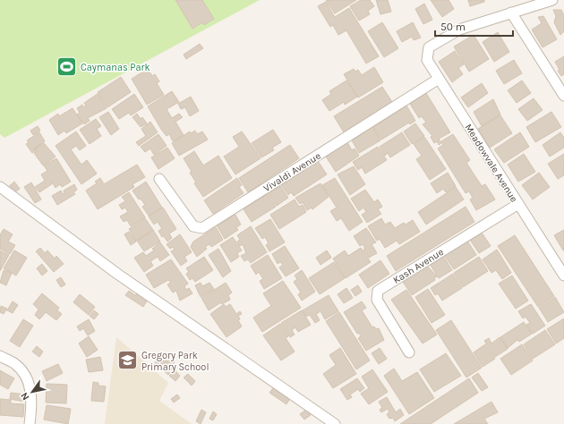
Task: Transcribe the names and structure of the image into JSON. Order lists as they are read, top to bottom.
{
  "streets": {
    "street": ["Meadowvale Avenue", "Vivaldi Avenue", "Kash Avenue"]
  },
  "crossings": [
    ["Meadowvale Avenue", "Vivaldi Avenue"],
    ["Meadowvale Avenue", "Kash Avenue"]
  ],
  "places": {
    "sports": ["Caymanas Park"],
    "school or university": ["Gregory Park Primary School"]
  },
  "scale_bar": "50 m",
  "north": "bottom left"
}
